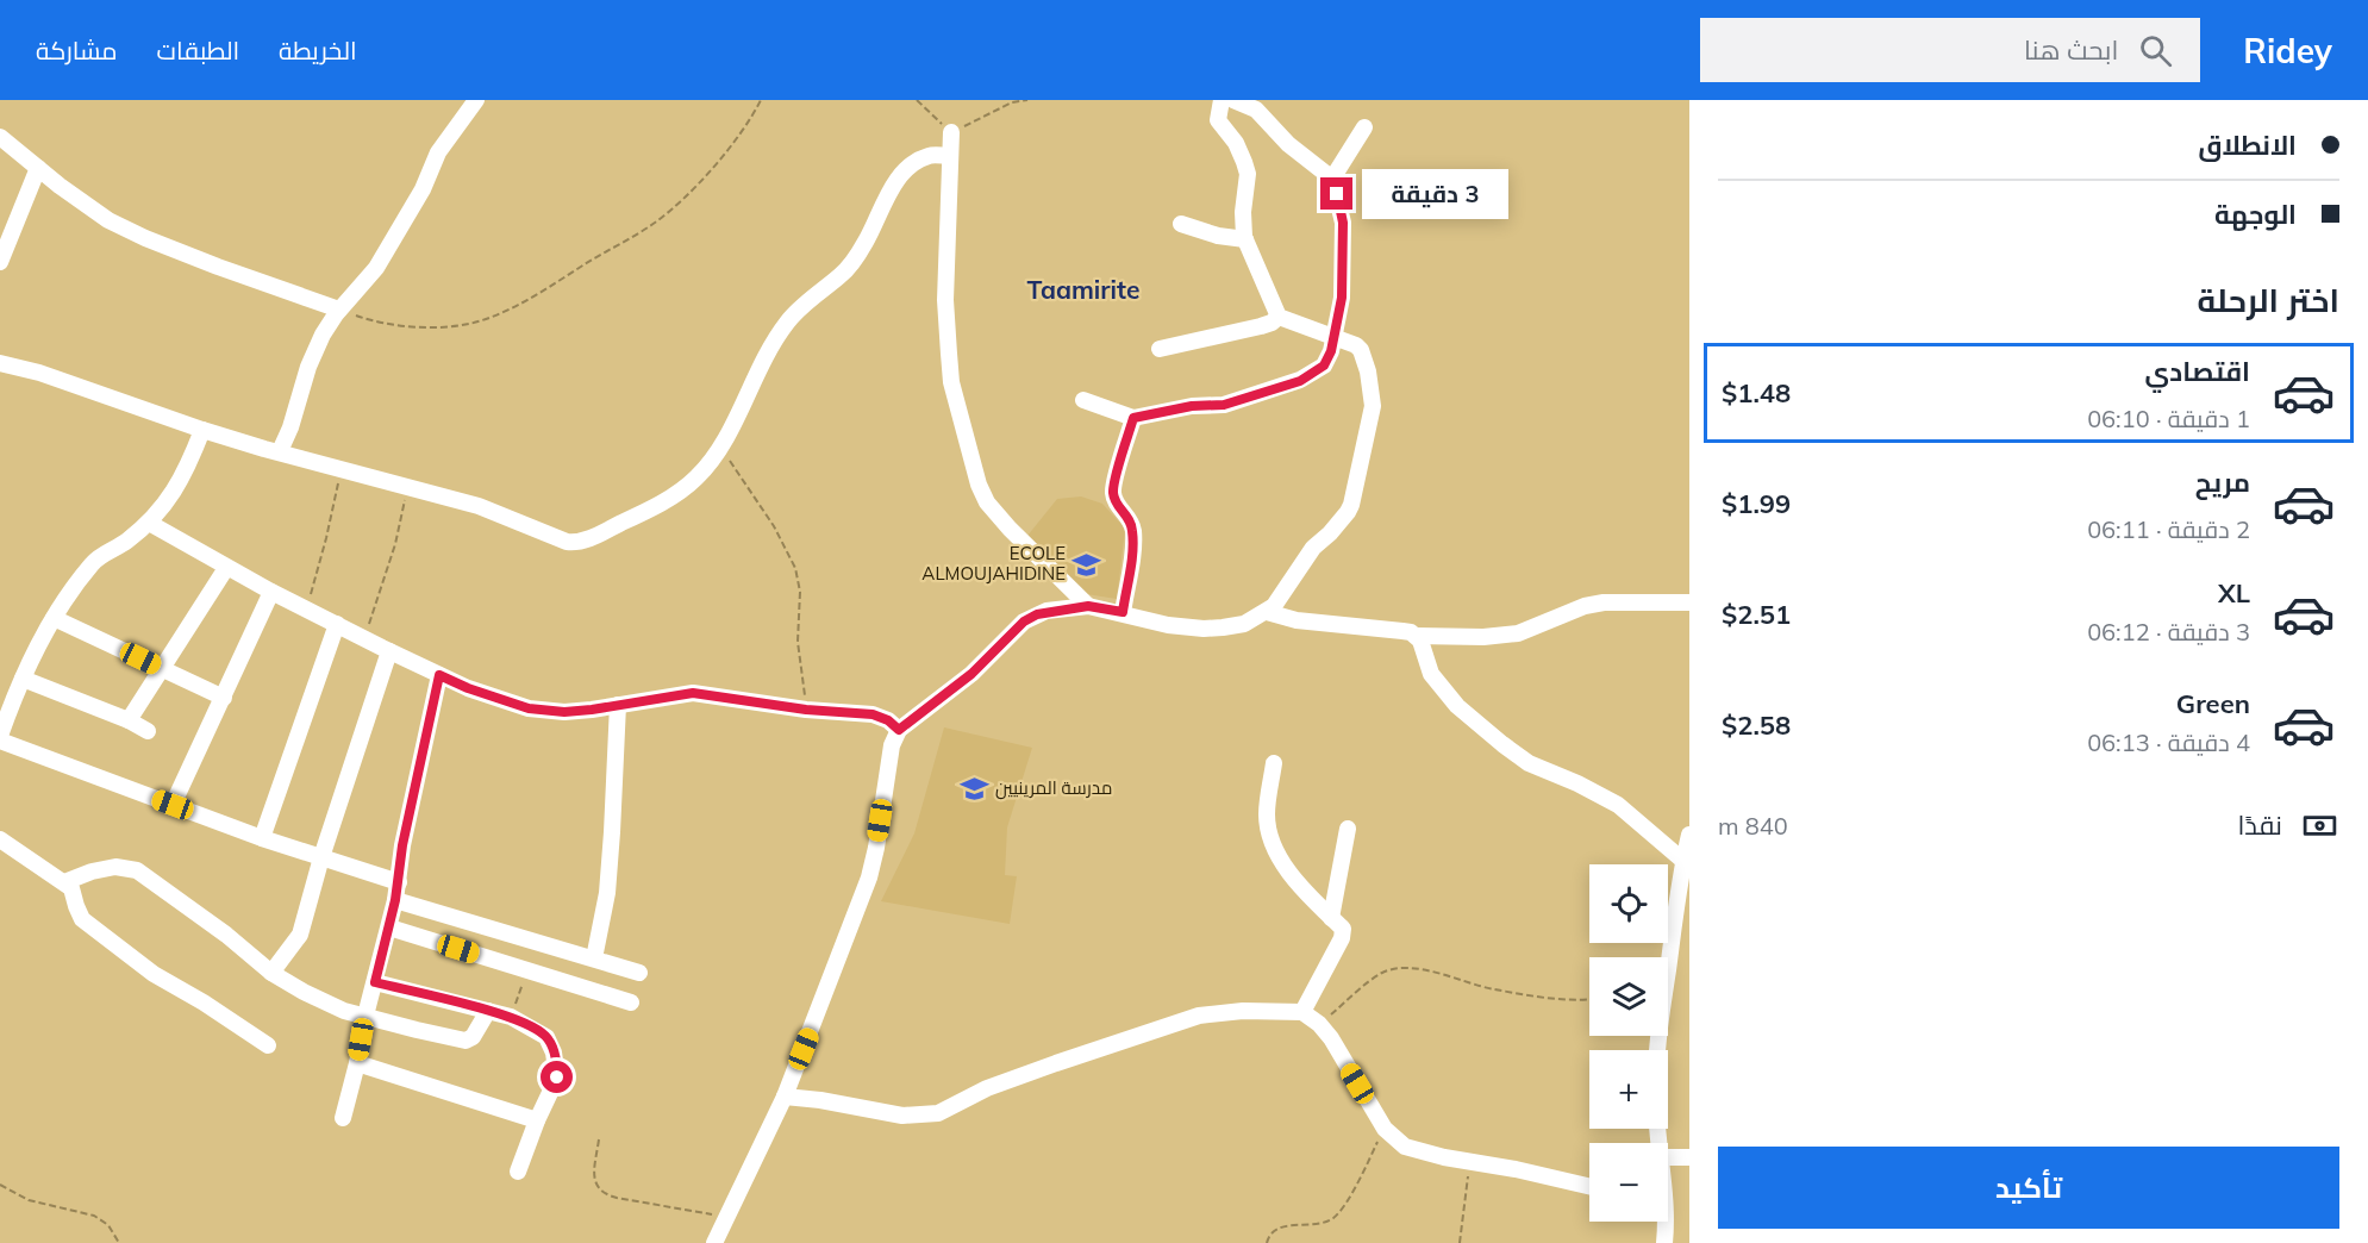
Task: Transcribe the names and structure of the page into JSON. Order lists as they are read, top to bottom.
{
  "districts": ["Taamirite"],
  "places": {
    "school or university": ["ECOLE ALMOUJAHIDINE", "مدرسة المرينيين"]
  },
  "page": {
    "header": "Ridey",
    "search": "ابحث هنا",
    "nav": ["الخريطة", "الطبقات", "مشاركة"],
    "banner": ["الانطلاق", "الوجهة"],
    "bubble": "3 دقيقة",
    "heading": "اختر الرحلة",
    "list": [
      {
        "name": "اقتصادي",
        "note": "1 دقيقة · 06:10",
        "value": "$1.48"
      },
      {
        "name": "مريح",
        "note": "2 دقيقة · 06:11",
        "value": "$1.99"
      },
      {
        "name": "XL",
        "note": "3 دقيقة · 06:12",
        "value": "$2.51"
      },
      {
        "name": "Green",
        "note": "4 دقيقة · 06:13",
        "value": "$2.58"
      }
    ],
    "pay": ["نقدًا", "840 m"],
    "map_buttons": ["+", "−"],
    "buttons": "تأكيد"
  }
}
